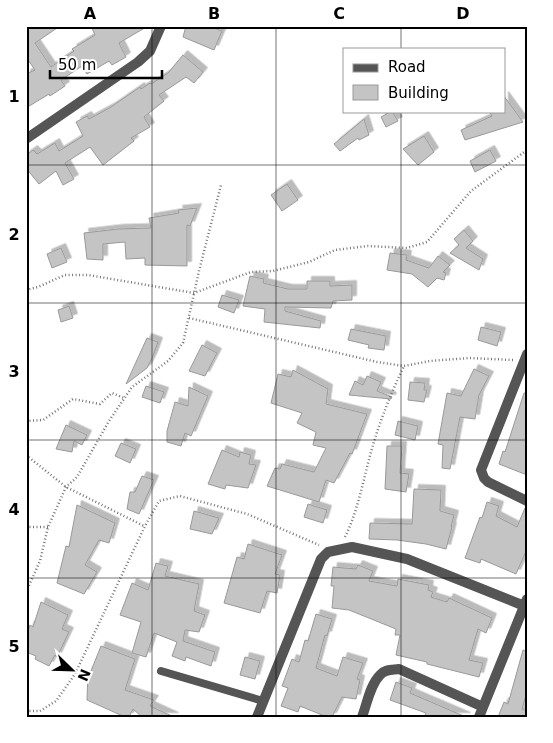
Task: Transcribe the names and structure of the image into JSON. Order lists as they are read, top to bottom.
{
  "legend": ["Road", "Building"],
  "scale_bar": "50 m",
  "north": "bottom right",
  "grid": {
    "columns": [
      "A",
      "B",
      "C",
      "D"
    ],
    "rows": [
      "1",
      "2",
      "3",
      "4",
      "5"
    ]
  }
}
